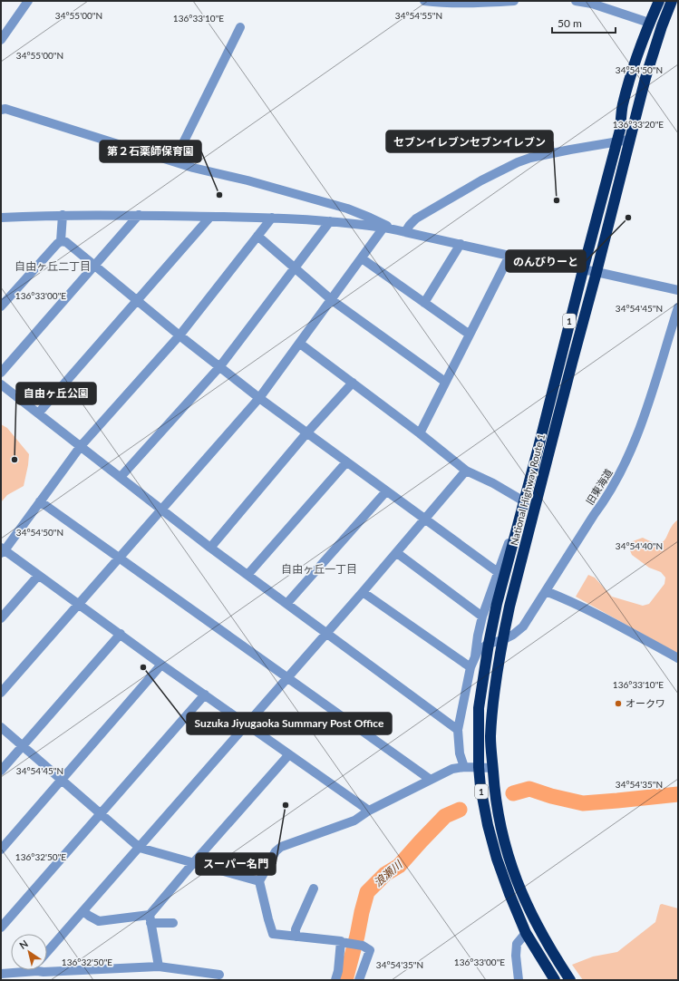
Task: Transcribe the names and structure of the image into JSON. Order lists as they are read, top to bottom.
{
  "streets": {
    "highway": ["1", "National Highway Route 1"],
    "street": ["旧東海道"]
  },
  "crossings": [
    ["旧東海道", "National Highway Route 1"]
  ],
  "districts": ["自由ヶ丘二丁目", "自由ヶ丘一丁目"],
  "water": ["浪瀬川"],
  "places": [
    "第２石薬師保育園",
    "セブンイレブンセブンイレブン",
    "のんびりーと",
    "自由ヶ丘公園",
    "Suzuka Jiyugaoka Summary Post Office",
    "オークワ",
    "スーパー名門"
  ],
  "scale_bar": "50 m",
  "north": "top left",
  "coordinates": [
    "34°55'00\"N",
    "34°54'55\"N",
    "136°33'10\"E",
    "34°54'50\"N",
    "136°33'20\"E",
    "136°33'00\"E",
    "34°54'45\"N",
    "34°54'40\"N",
    "34°54'35\"N",
    "136°32'50\"E"
  ]
}
